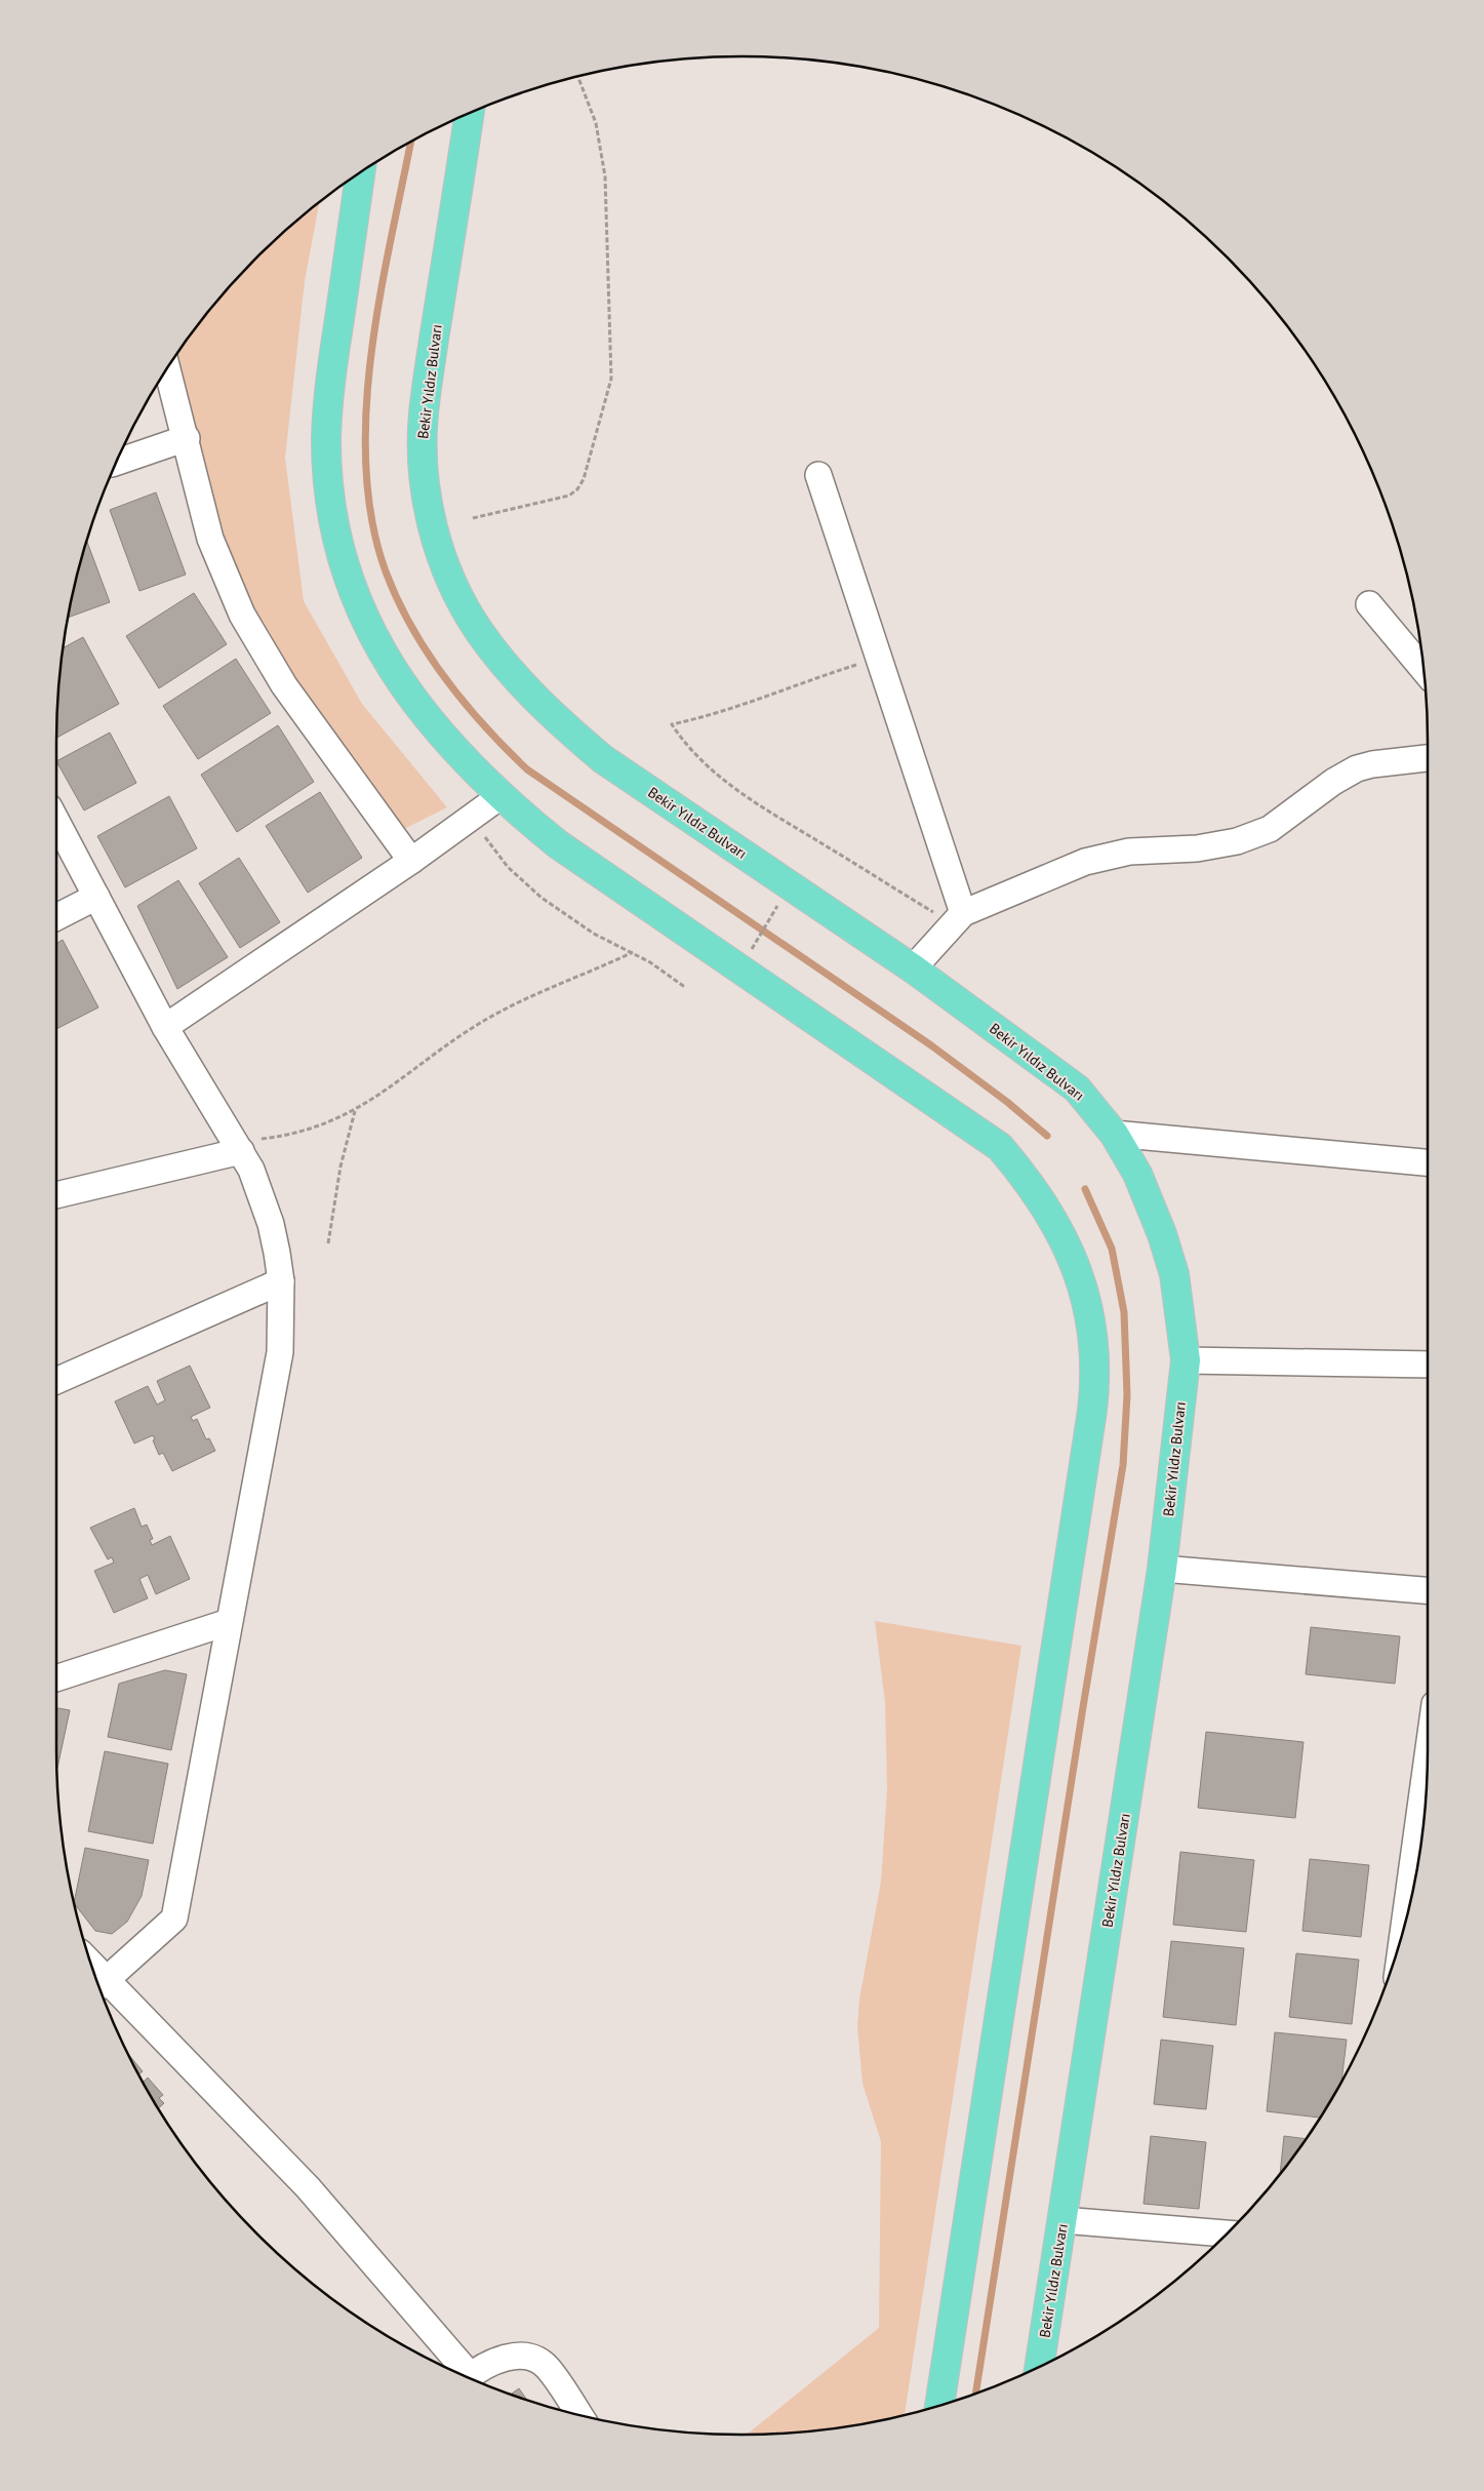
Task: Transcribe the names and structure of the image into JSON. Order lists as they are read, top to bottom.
{
  "streets": {
    "main road": ["Bekir Yıldız Bulvarı"]
  }
}
